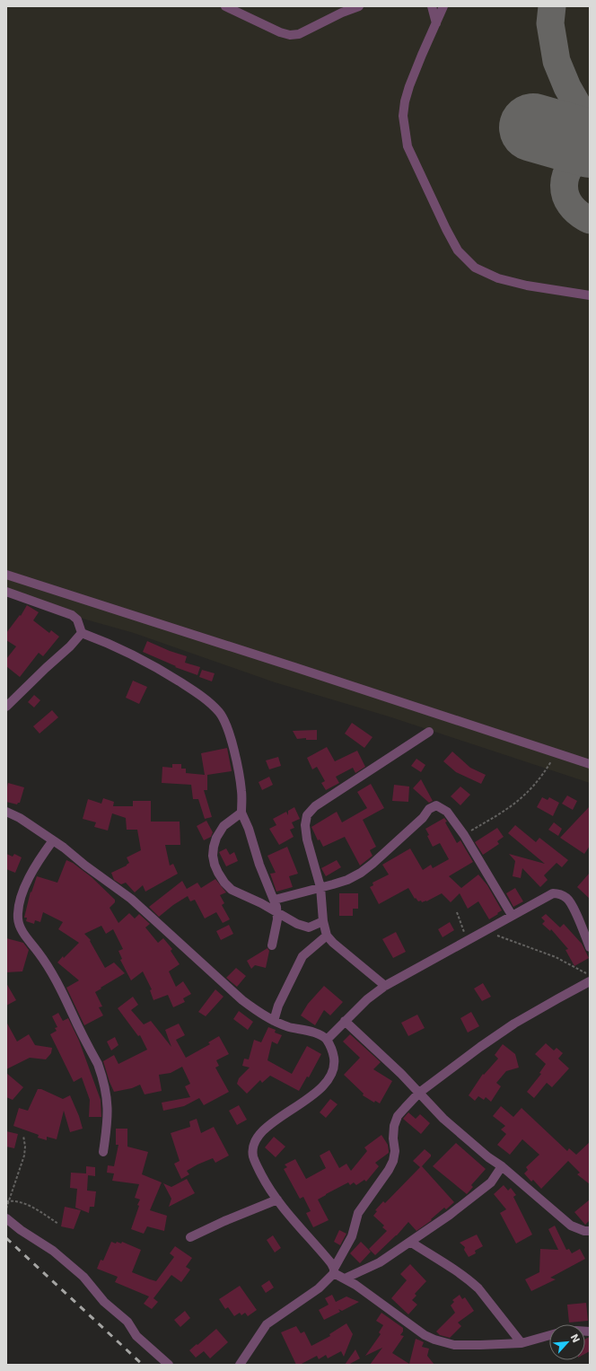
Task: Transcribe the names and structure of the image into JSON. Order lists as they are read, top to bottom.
{
  "north": "top right"
}
